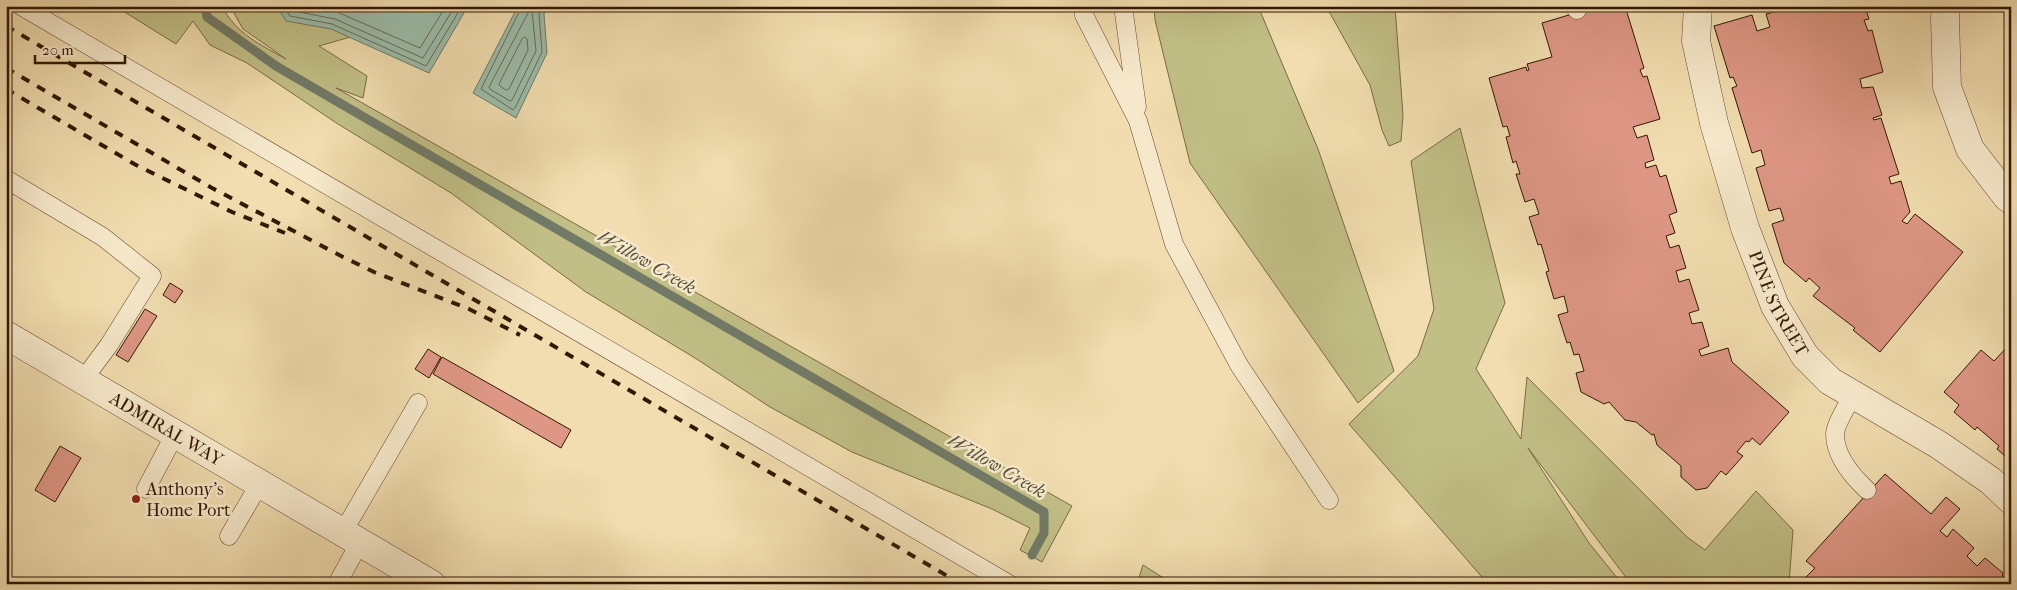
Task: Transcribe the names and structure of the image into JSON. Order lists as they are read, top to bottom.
{
  "streets": {
    "street": ["PINE STREET", "ADMIRAL WAY"]
  },
  "water": ["Willow Creek"],
  "places": ["Anthony's Home Port"],
  "scale_bar": "20 m"
}
